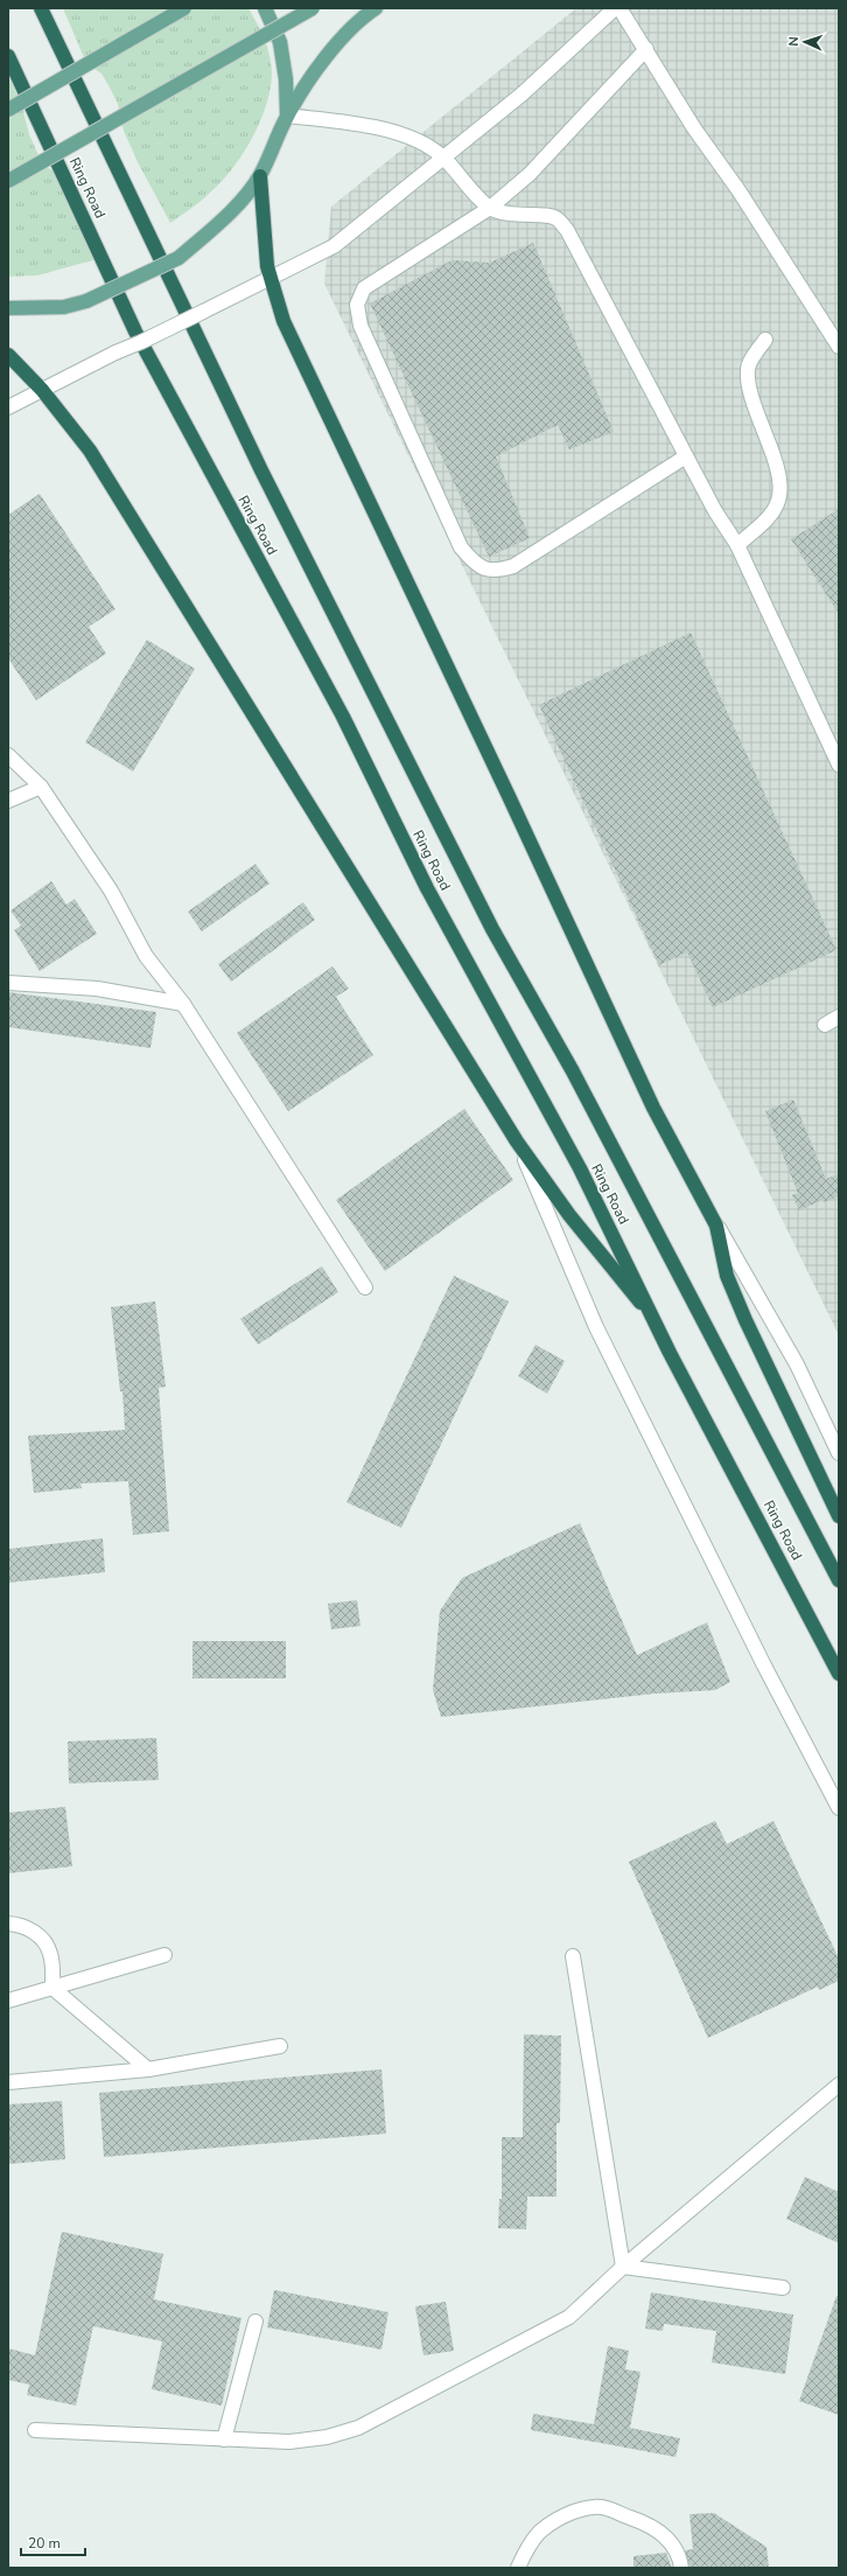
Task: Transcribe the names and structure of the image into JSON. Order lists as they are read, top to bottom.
{
  "streets": {
    "highway": ["Ring Road"]
  },
  "scale_bar": "20 m",
  "north": "left"
}
